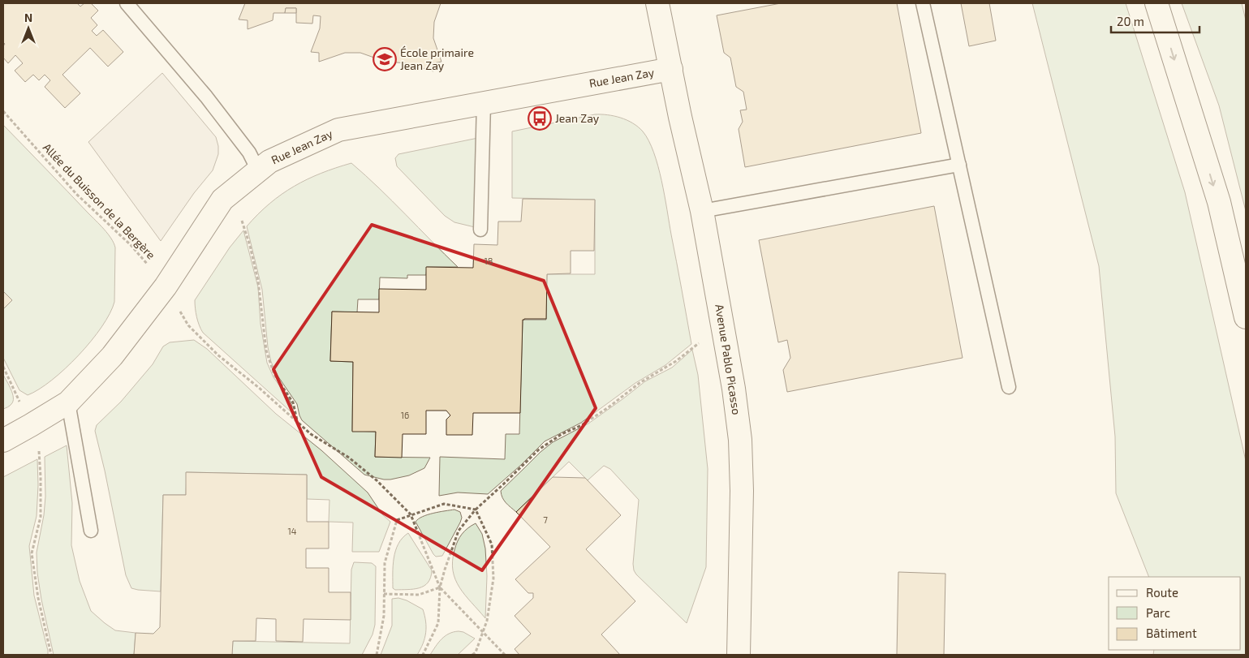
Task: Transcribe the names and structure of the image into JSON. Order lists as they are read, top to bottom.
{
  "streets": {
    "main road": ["Rue Jean Zay", "Avenue Pablo Picasso"],
    "path": ["Allée du Buisson de la Bergère"]
  },
  "crossings": [
    ["Rue Jean Zay", "Allée du Buisson de la Bergère"],
    ["Rue Jean Zay", "Avenue Pablo Picasso"]
  ],
  "places": {
    "school or university": ["École primaire Jean Zay"],
    "bus stop": ["Jean Zay"]
  },
  "house_numbers": [
    "18",
    "16",
    "7",
    "14"
  ],
  "legend": ["Route", "Parc", "Bâtiment"],
  "scale_bar": "20 m",
  "north": "top"
}
